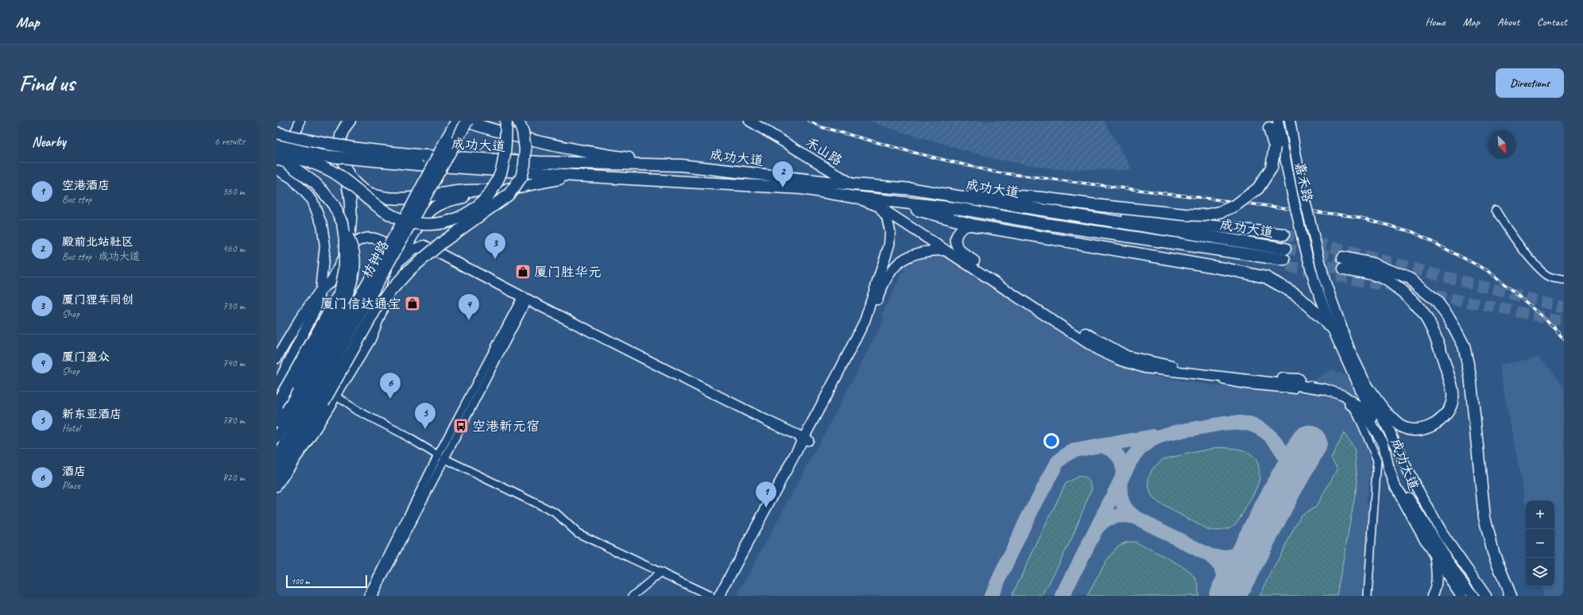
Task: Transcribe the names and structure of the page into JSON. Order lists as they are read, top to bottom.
{
  "streets": {
    "highway": ["成功大道", "枋钟路"],
    "main road": ["禾山路", "嘉禾路"]
  },
  "crossings": [
    ["成功大道", "禾山路"],
    ["成功大道", "嘉禾路"]
  ],
  "places": {
    "shop": ["厦门胜华元", "厦门信达通宝"],
    "bus stop": ["空港新元宿"]
  },
  "scale_bar": "100 m",
  "north": "bottom right",
  "page": {
    "header": "Map",
    "nav": [
      "Home",
      "Map",
      "About",
      "Contact"
    ],
    "buttons": "Directions",
    "title": "Find us",
    "heading": ["Nearby", "6 results"],
    "pins": [
      "2",
      "3",
      "4",
      "6",
      "5",
      "1"
    ],
    "list": [
      {
        "mark": "1",
        "name": "空港酒店",
        "note": "Bus stop",
        "value": "360 m"
      },
      {
        "mark": "2",
        "name": "殿前北站社区",
        "note": "Bus stop · 成功大道",
        "value": "460 m"
      },
      {
        "mark": "3",
        "name": "厦门狸车同创",
        "note": "Shop",
        "value": "730 m"
      },
      {
        "mark": "4",
        "name": "厦门盈众",
        "note": "Shop",
        "value": "740 m"
      },
      {
        "mark": "5",
        "name": "新东亚酒店",
        "note": "Hotel",
        "value": "780 m"
      },
      {
        "mark": "6",
        "name": "酒店",
        "note": "Place",
        "value": "820 m"
      }
    ],
    "map_buttons": ["+", "−"],
    "scale": "100 m"
  }
}
